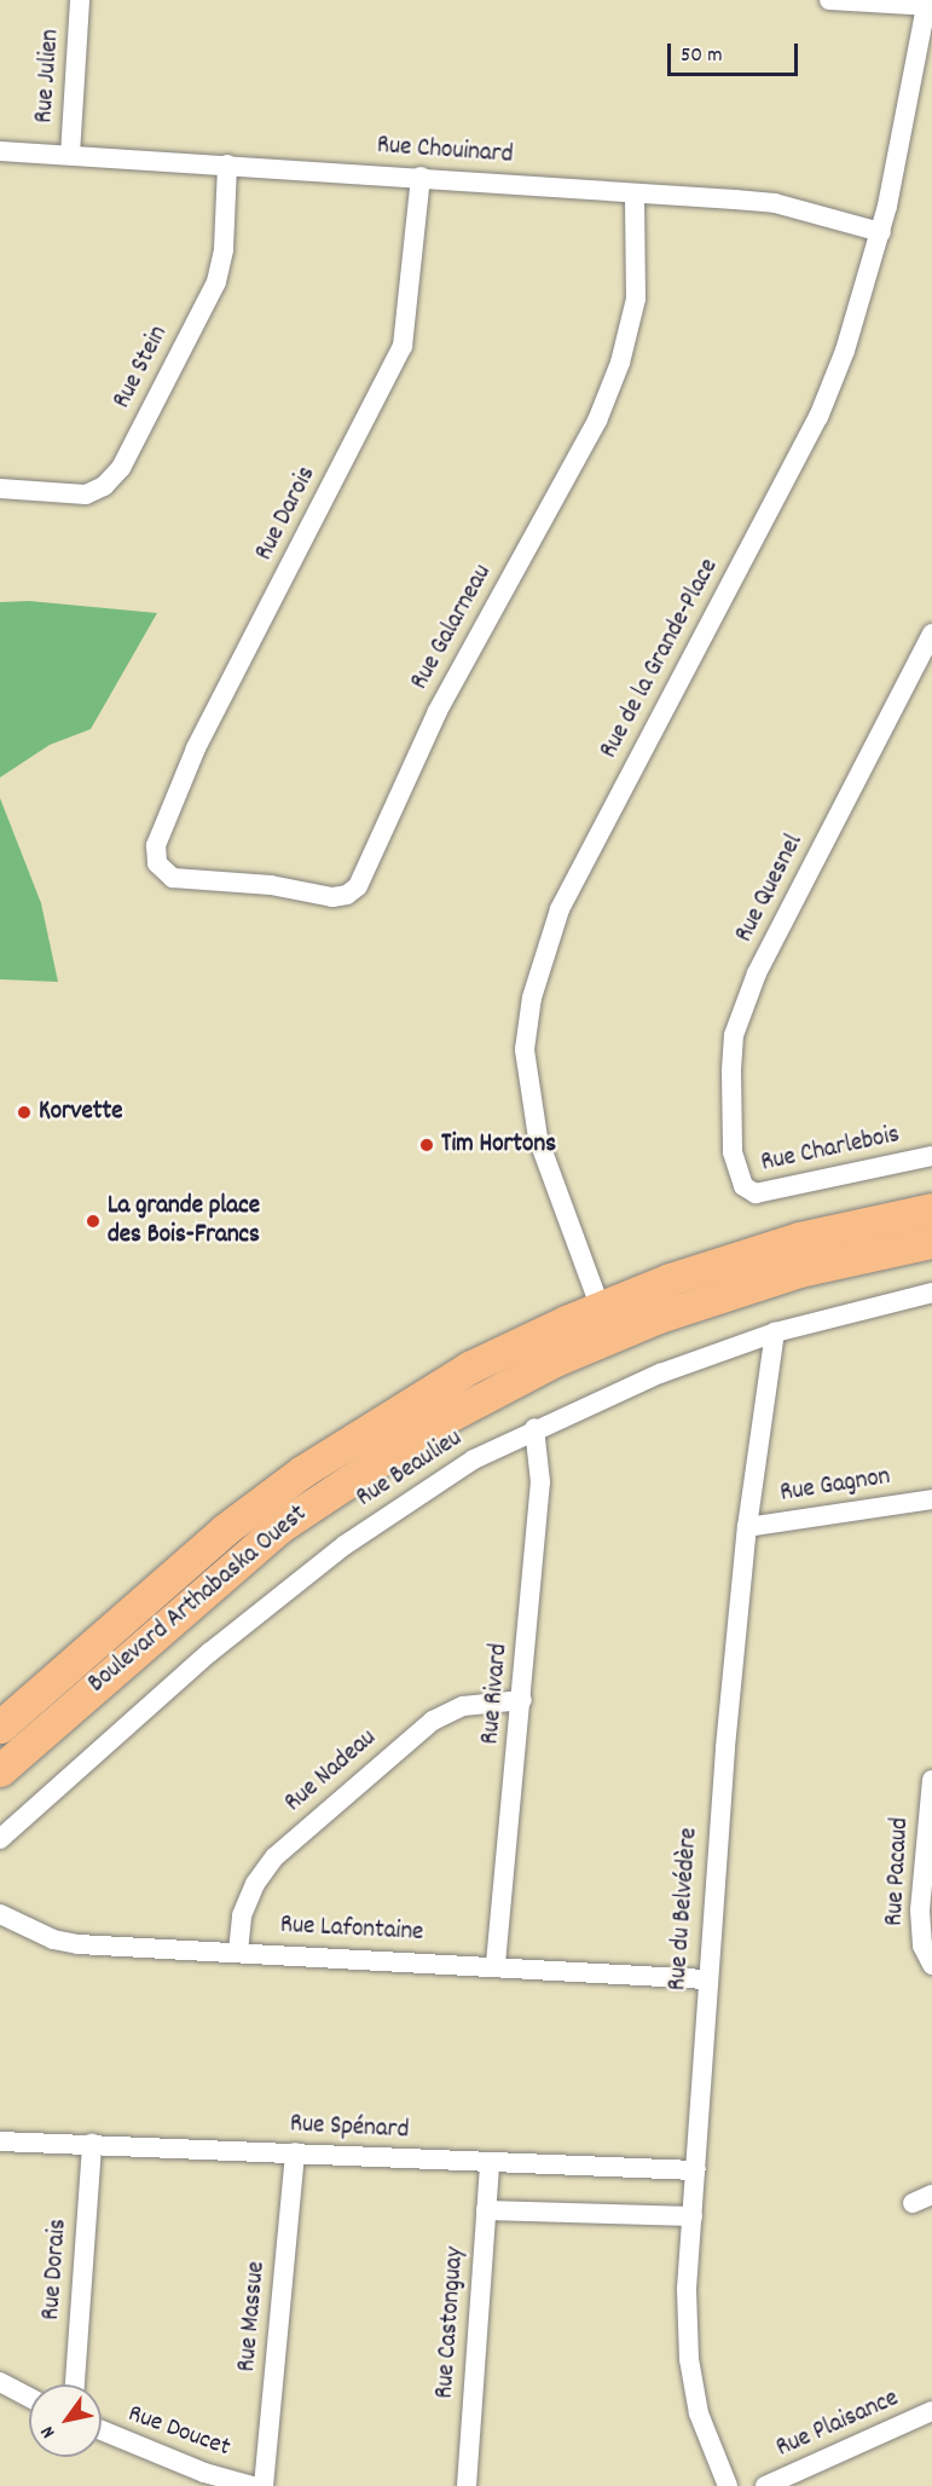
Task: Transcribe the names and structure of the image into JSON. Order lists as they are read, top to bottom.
{
  "streets": {
    "main road": ["Boulevard Arthabaska Ouest"],
    "street": [
      "Rue Julien",
      "Rue Chouinard",
      "Rue Stein",
      "Rue Darois",
      "Rue Galarneau",
      "Rue de la Grande-Place",
      "Rue Quesnel",
      "Rue Charlebois",
      "Rue Beaulieu",
      "Rue Gagnon",
      "Rue Rivard",
      "Rue Nadeau",
      "Rue Pacaud",
      "Rue du Belvédère",
      "Rue Lafontaine",
      "Rue Spénard",
      "Rue Dorais",
      "Rue Massue",
      "Rue Castonguay",
      "Rue Plaisance",
      "Rue Doucet"
    ]
  },
  "crossings": [
    ["Rue Julien", "Rue Chouinard"],
    ["Rue Chouinard", "Rue Stein"],
    ["Rue Chouinard", "Rue Darois"],
    ["Rue Chouinard", "Rue Galarneau"],
    ["Rue Chouinard", "Rue de la Grande-Place"],
    ["Rue Darois", "Rue Galarneau"],
    ["Rue de la Grande-Place", "Boulevard Arthabaska Ouest"],
    ["Rue Quesnel", "Rue Charlebois"],
    ["Rue Beaulieu", "Rue Rivard"],
    ["Rue Beaulieu", "Rue du Belvédère"],
    ["Rue Gagnon", "Rue du Belvédère"],
    ["Rue Rivard", "Rue Nadeau"],
    ["Rue Rivard", "Rue Lafontaine"],
    ["Rue Nadeau", "Rue Lafontaine"],
    ["Rue du Belvédère", "Rue Lafontaine"],
    ["Rue du Belvédère", "Rue Spénard"],
    ["Rue Spénard", "Rue Dorais"],
    ["Rue Spénard", "Rue Massue"],
    ["Rue Spénard", "Rue Castonguay"]
  ],
  "places": ["Korvette", "Tim Hortons", "La grande place des Bois-Francs"],
  "scale_bar": "50 m",
  "north": "bottom left"
}
